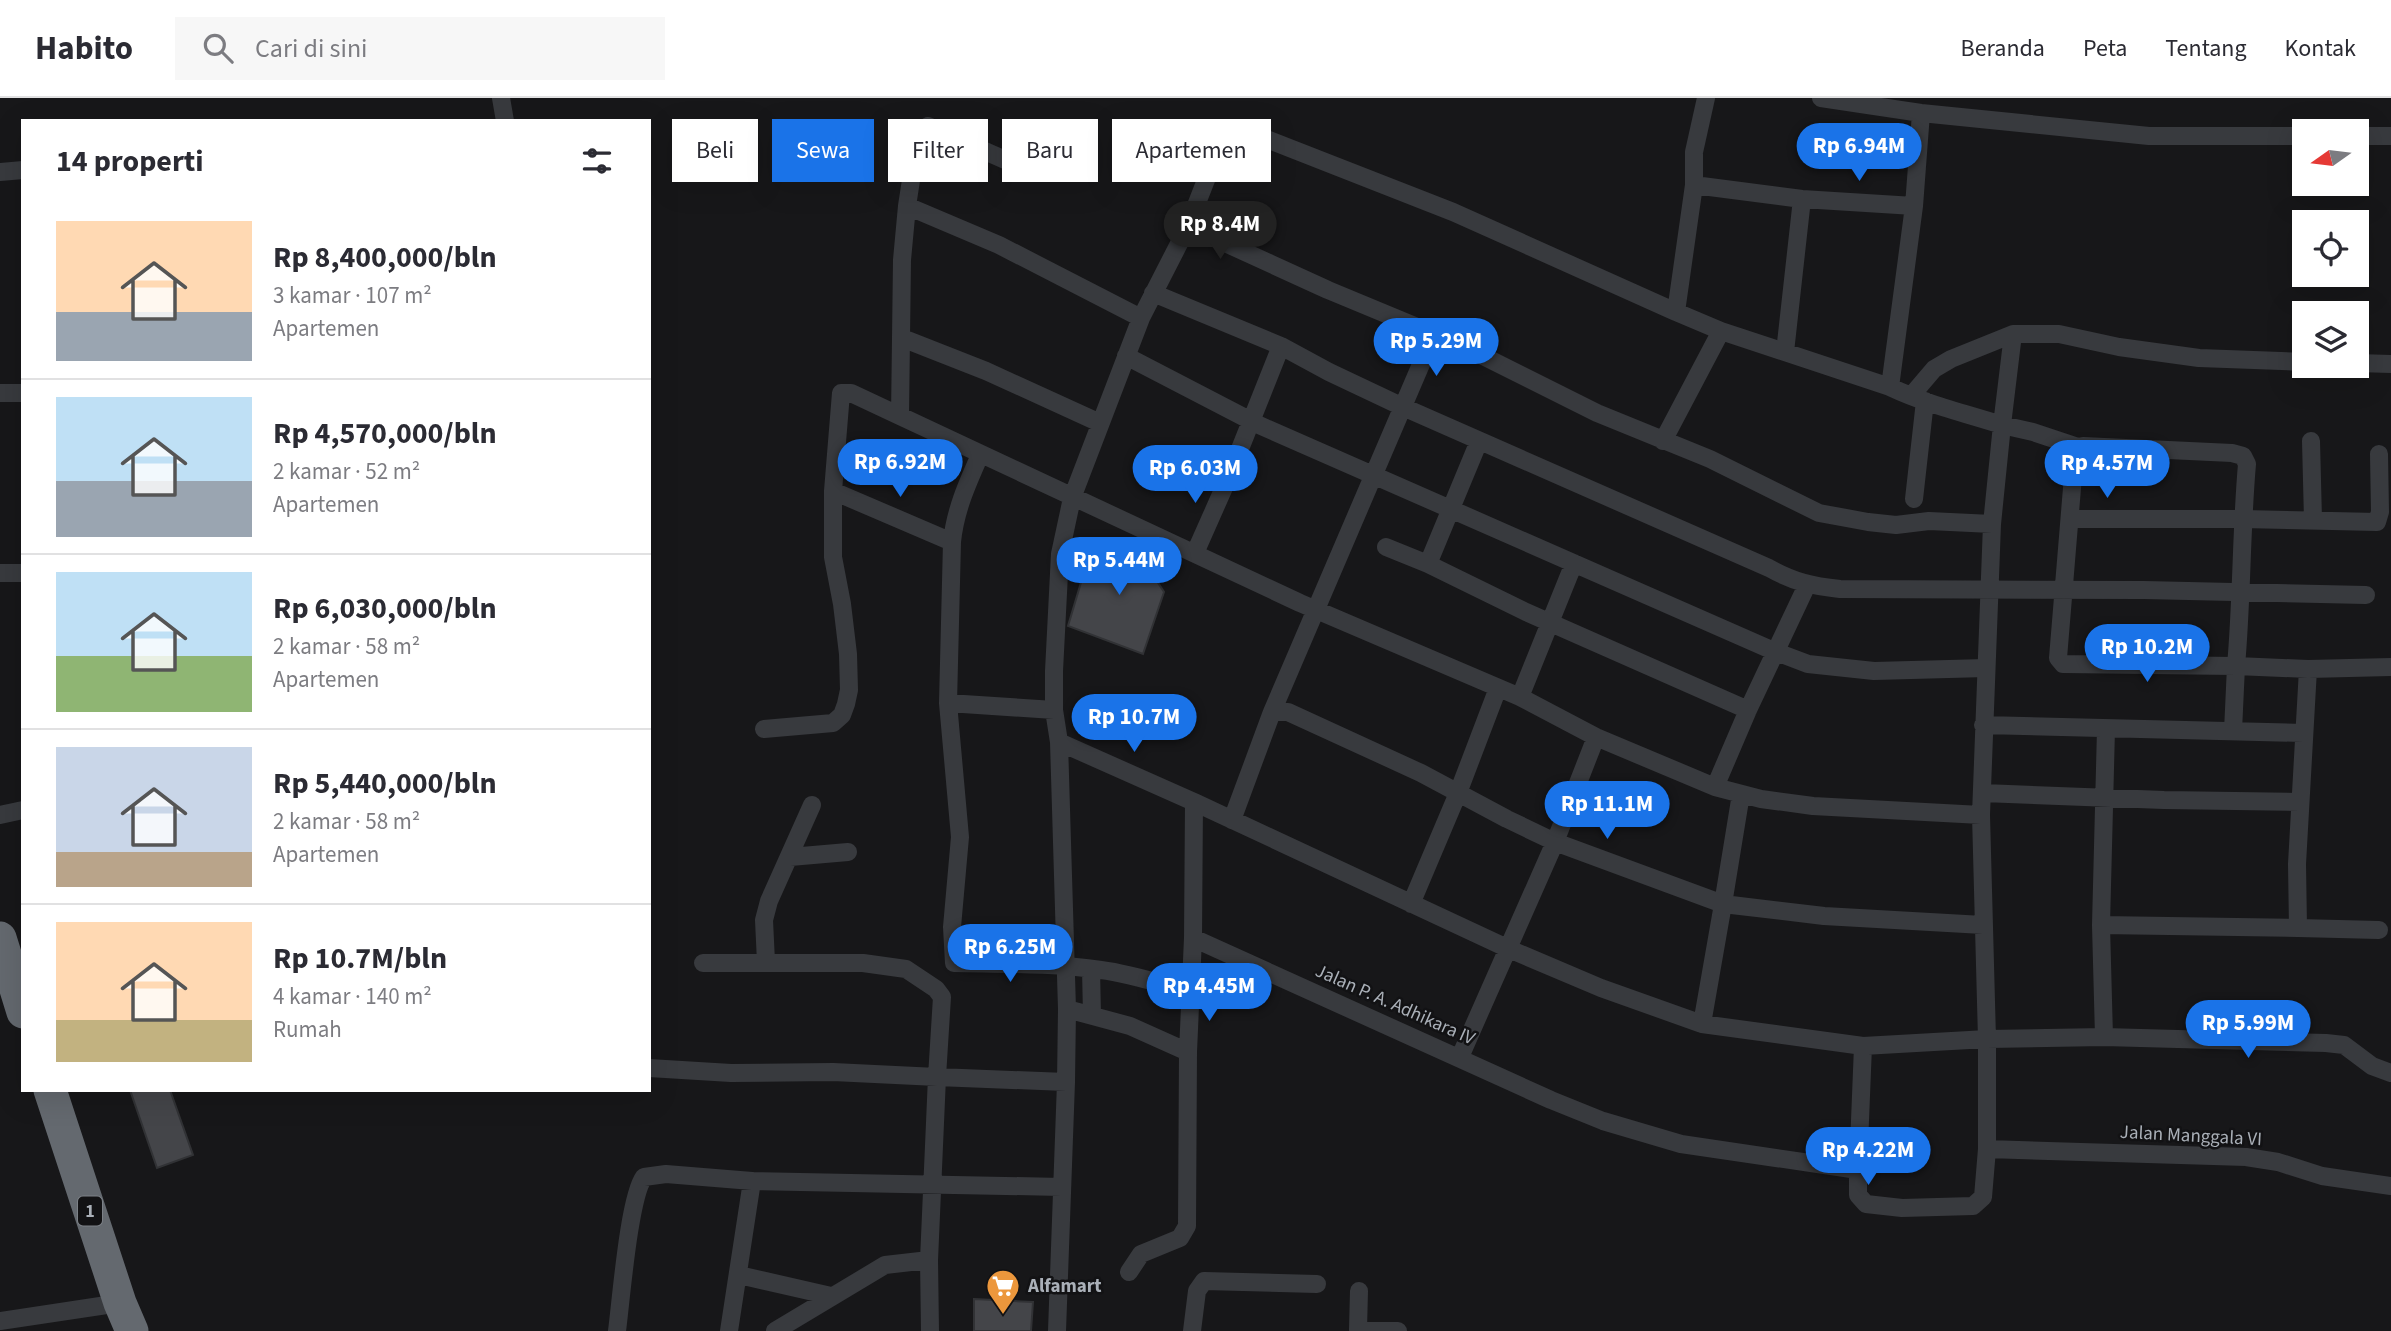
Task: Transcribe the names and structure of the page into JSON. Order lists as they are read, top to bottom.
{
  "streets": {
    "highway": ["1"],
    "street": ["Jalan P. A. Adhikara IV", "Jalan Manggala VI"]
  },
  "places": {
    "supermarket": ["Alfamart"]
  },
  "north": "left",
  "page": {
    "header": "Habito",
    "search": "Cari di sini",
    "nav": [
      "Beranda",
      "Peta",
      "Tentang",
      "Kontak"
    ],
    "chip": [
      "Beli",
      "Sewa",
      "Filter",
      "Baru",
      "Apartemen"
    ],
    "heading": "14 properti",
    "price": [
      "Rp 6.94M",
      "Rp 8.4M",
      "Rp 5.29M",
      "Rp 6.92M",
      "Rp 4.57M",
      "Rp 6.03M",
      "Rp 5.44M",
      "Rp 10.2M",
      "Rp 10.7M",
      "Rp 11.1M",
      "Rp 6.25M",
      "Rp 4.45M",
      "Rp 5.99M",
      "Rp 4.22M"
    ],
    "list": [
      {
        "name": "Rp 8,400,000/bln",
        "note": "3 kamar · 107 m² · Apartemen"
      },
      {
        "name": "Rp 4,570,000/bln",
        "note": "2 kamar · 52 m² · Apartemen"
      },
      {
        "name": "Rp 6,030,000/bln",
        "note": "2 kamar · 58 m² · Apartemen"
      },
      {
        "name": "Rp 5,440,000/bln",
        "note": "2 kamar · 58 m² · Apartemen"
      },
      {
        "name": "Rp 10.7M/bln",
        "note": "4 kamar · 140 m² · Rumah"
      }
    ]
  }
}
